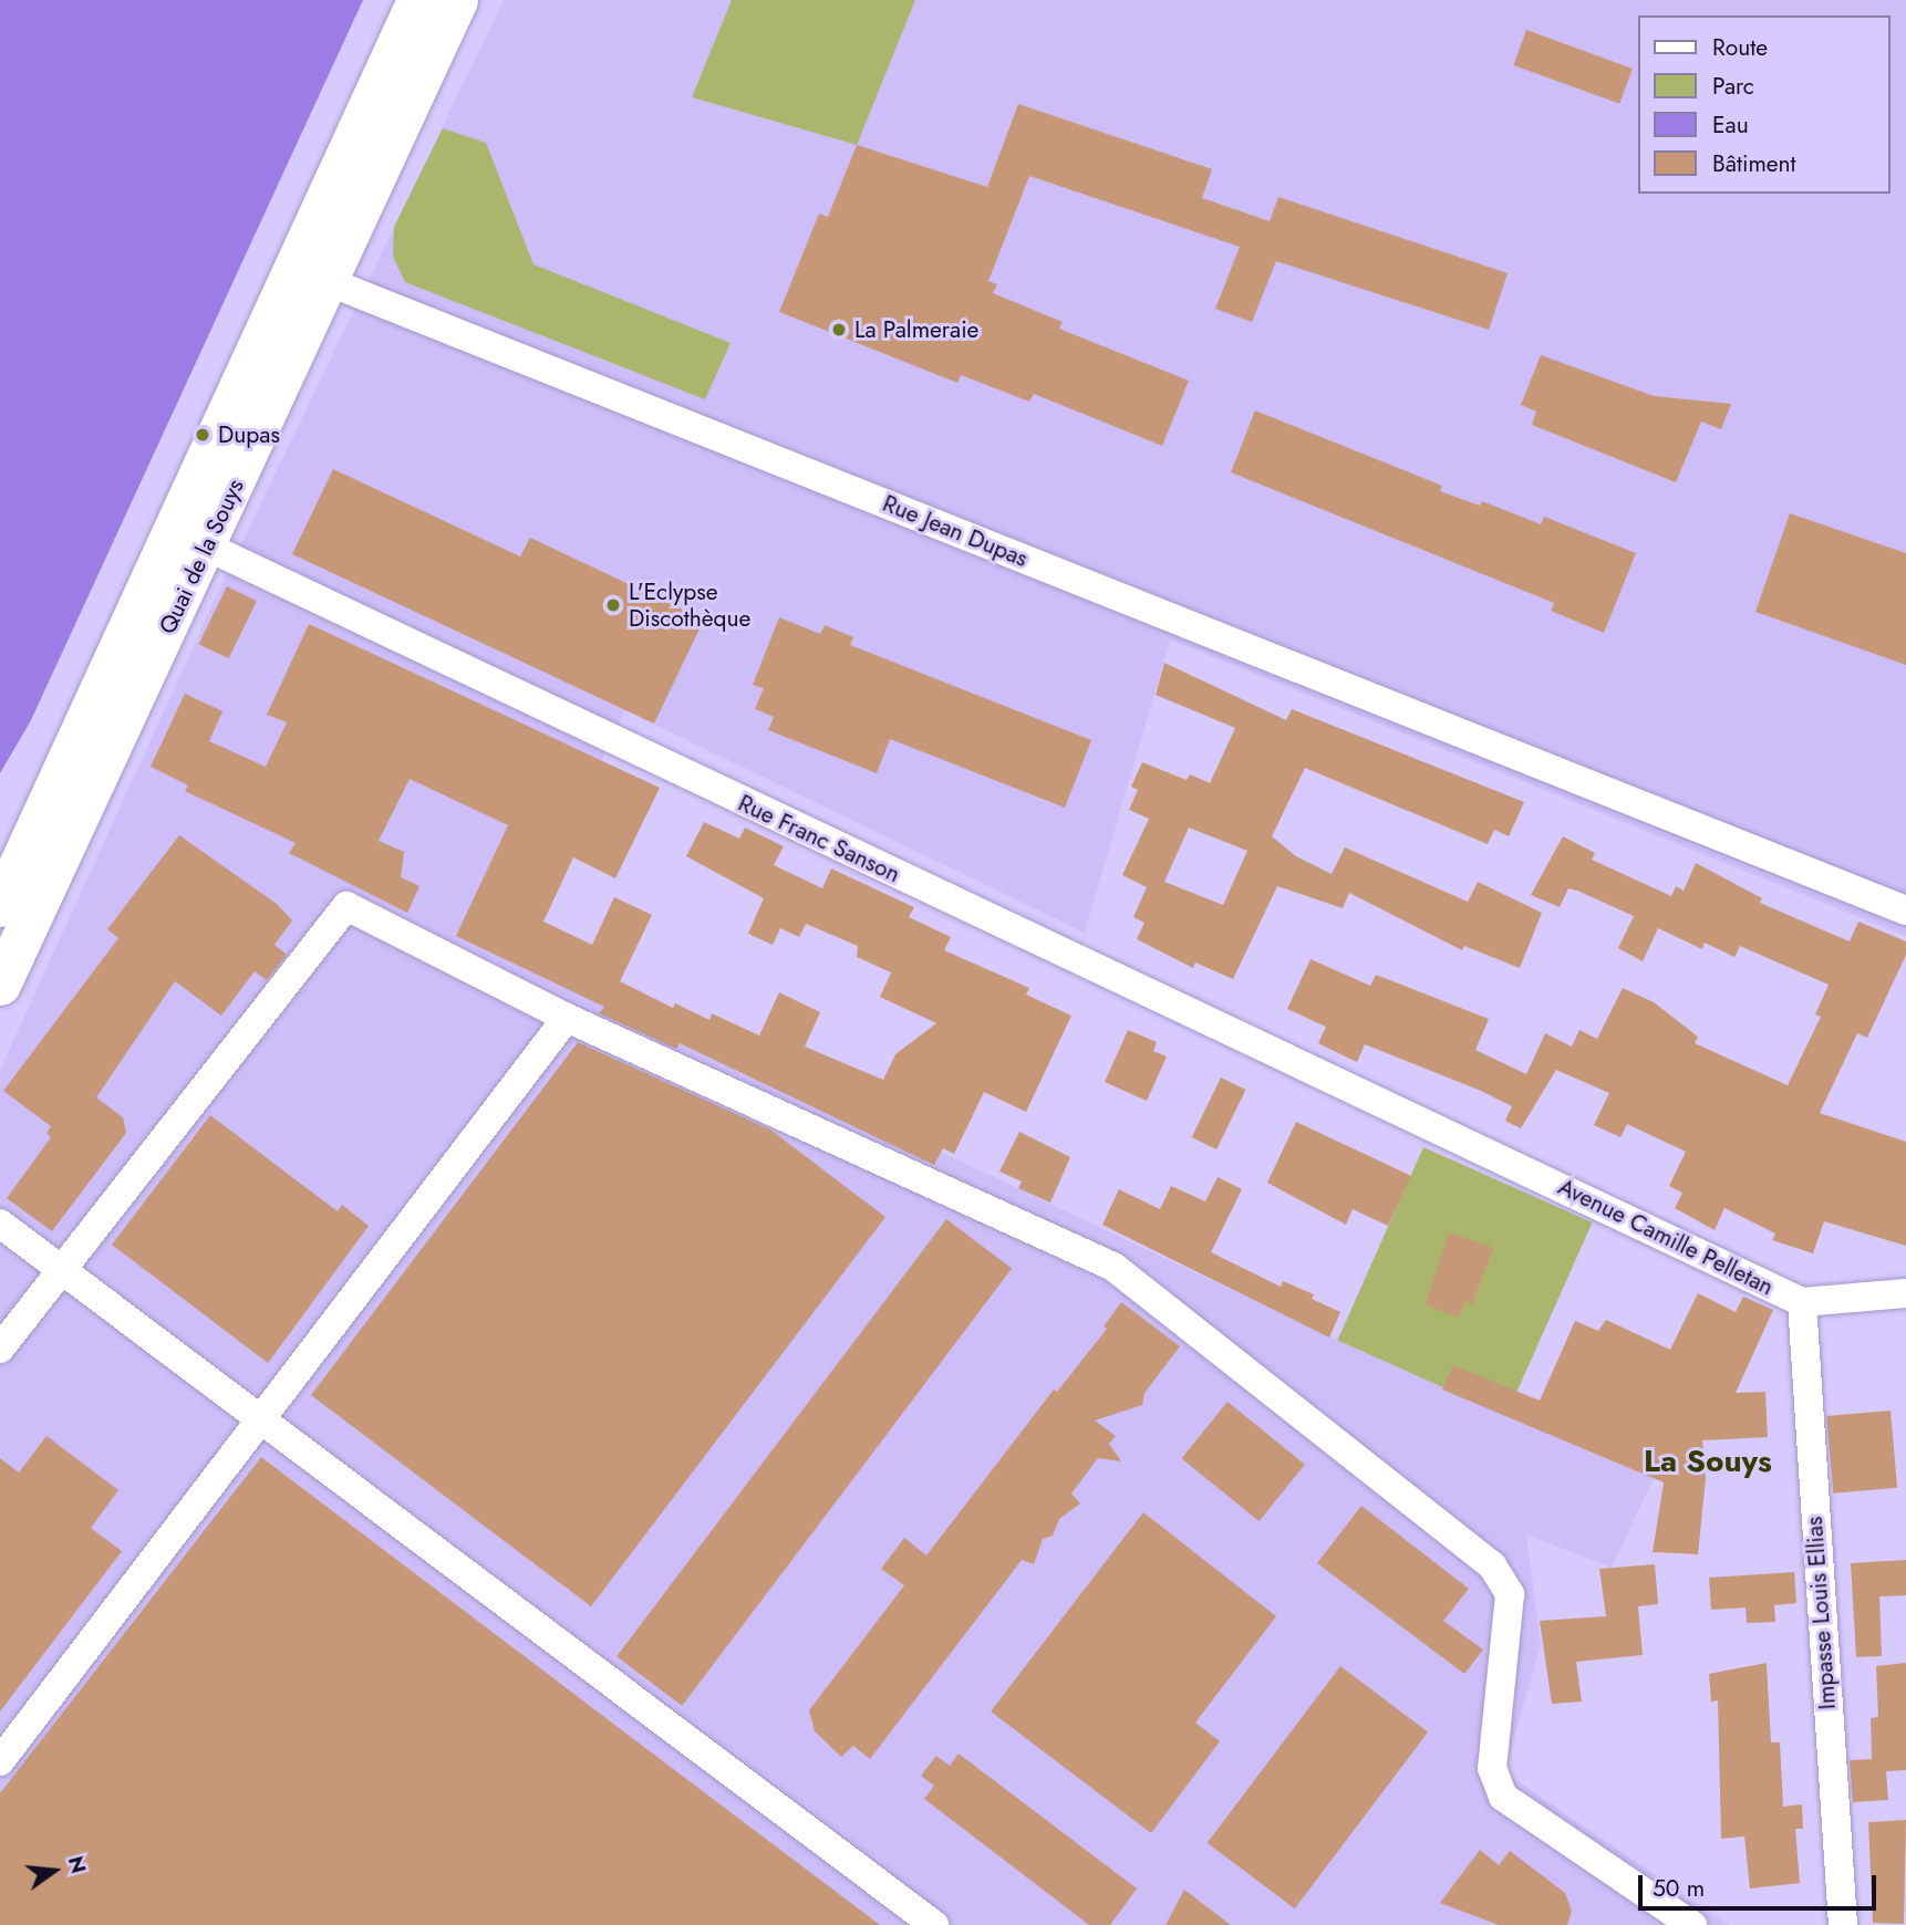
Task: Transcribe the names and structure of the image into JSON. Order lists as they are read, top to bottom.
{
  "streets": {
    "main road": ["Quai de la Souys"],
    "street": [
      "Rue Jean Dupas",
      "Rue Franc Sanson",
      "Avenue Camille Pelletan",
      "Impasse Louis Ellias"
    ]
  },
  "crossings": [
    ["Rue Jean Dupas", "Quai de la Souys"],
    ["Quai de la Souys", "Rue Franc Sanson"],
    ["Rue Franc Sanson", "Avenue Camille Pelletan"],
    ["Avenue Camille Pelletan", "Impasse Louis Ellias"]
  ],
  "districts": ["La Souys"],
  "places": ["La Palmeraie", "Dupas", "L'Eclypse Discothèque"],
  "legend": [
    "Route",
    "Parc",
    "Eau",
    "Bâtiment"
  ],
  "scale_bar": "50 m",
  "north": "right"
}
